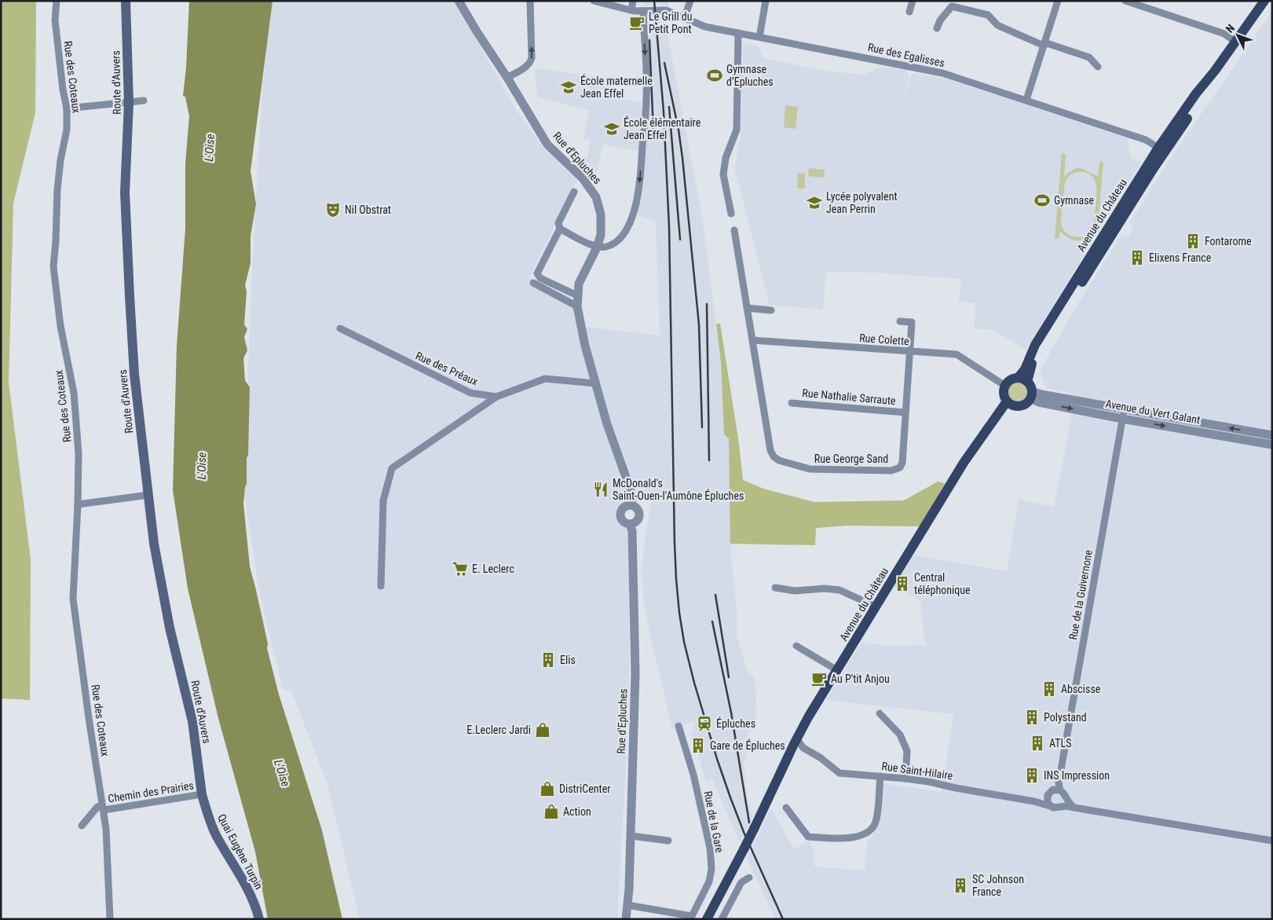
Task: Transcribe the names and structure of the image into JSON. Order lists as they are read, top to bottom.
{
  "streets": {
    "main road": ["Route d'Auvers", "Avenue du Château", "Quai Eugène Turpin"],
    "street": [
      "Rue des Egalisses",
      "Rue des Coteaux",
      "Rue d'Epluches",
      "Rue Colette",
      "Rue des Préaux",
      "Rue Nathalie Sarraute",
      "Avenue du Vert Galant",
      "Rue George Sand",
      "Rue de la Guivernone",
      "Rue Saint-Hilaire",
      "Chemin des Prairies",
      "Rue de la Gare"
    ]
  },
  "crossings": [
    ["Rue des Egalisses", "Avenue du Château"],
    ["Rue des Coteaux", "Chemin des Prairies"],
    ["Route d'Auvers", "Chemin des Prairies"],
    ["Route d'Auvers", "Quai Eugène Turpin"],
    ["Rue d'Epluches", "Rue des Préaux"],
    ["Avenue du Château", "Rue Colette"],
    ["Avenue du Château", "Avenue du Vert Galant"],
    ["Rue Colette", "Avenue du Vert Galant"],
    ["Rue Colette", "Rue George Sand"],
    ["Rue Nathalie Sarraute", "Rue George Sand"],
    ["Avenue du Vert Galant", "Rue de la Guivernone"],
    ["Rue de la Guivernone", "Rue Saint-Hilaire"],
    ["Chemin des Prairies", "Quai Eugène Turpin"]
  ],
  "water": ["L'Oise"],
  "places": {
    "cafe": ["Le Grill du Petit Pont", "Au P'tit Anjou"],
    "sports": ["Gymnase d’Epluches", "Gymnase"],
    "school or university": ["École maternelle Jean Effel", "École élémentaire Jean Effel", "Lycée polyvalent Jean Perrin"],
    "theatre": ["Nil Obstrat"],
    "building": [
      "Fontarome",
      "Elixens France",
      "Central téléphonique",
      "Elis",
      "Abscisse",
      "Polystand",
      "ATLS",
      "Gare de Épluches",
      "INS Impression",
      "SC Johnson France"
    ],
    "restaurant": ["McDonald's Saint-Ouen-l'Aumône Épluches"],
    "supermarket": ["E. Leclerc"],
    "station": ["Épluches"],
    "shop": ["E.Leclerc Jardi", "DistriCenter", "Action"]
  },
  "north": "top left"
}
